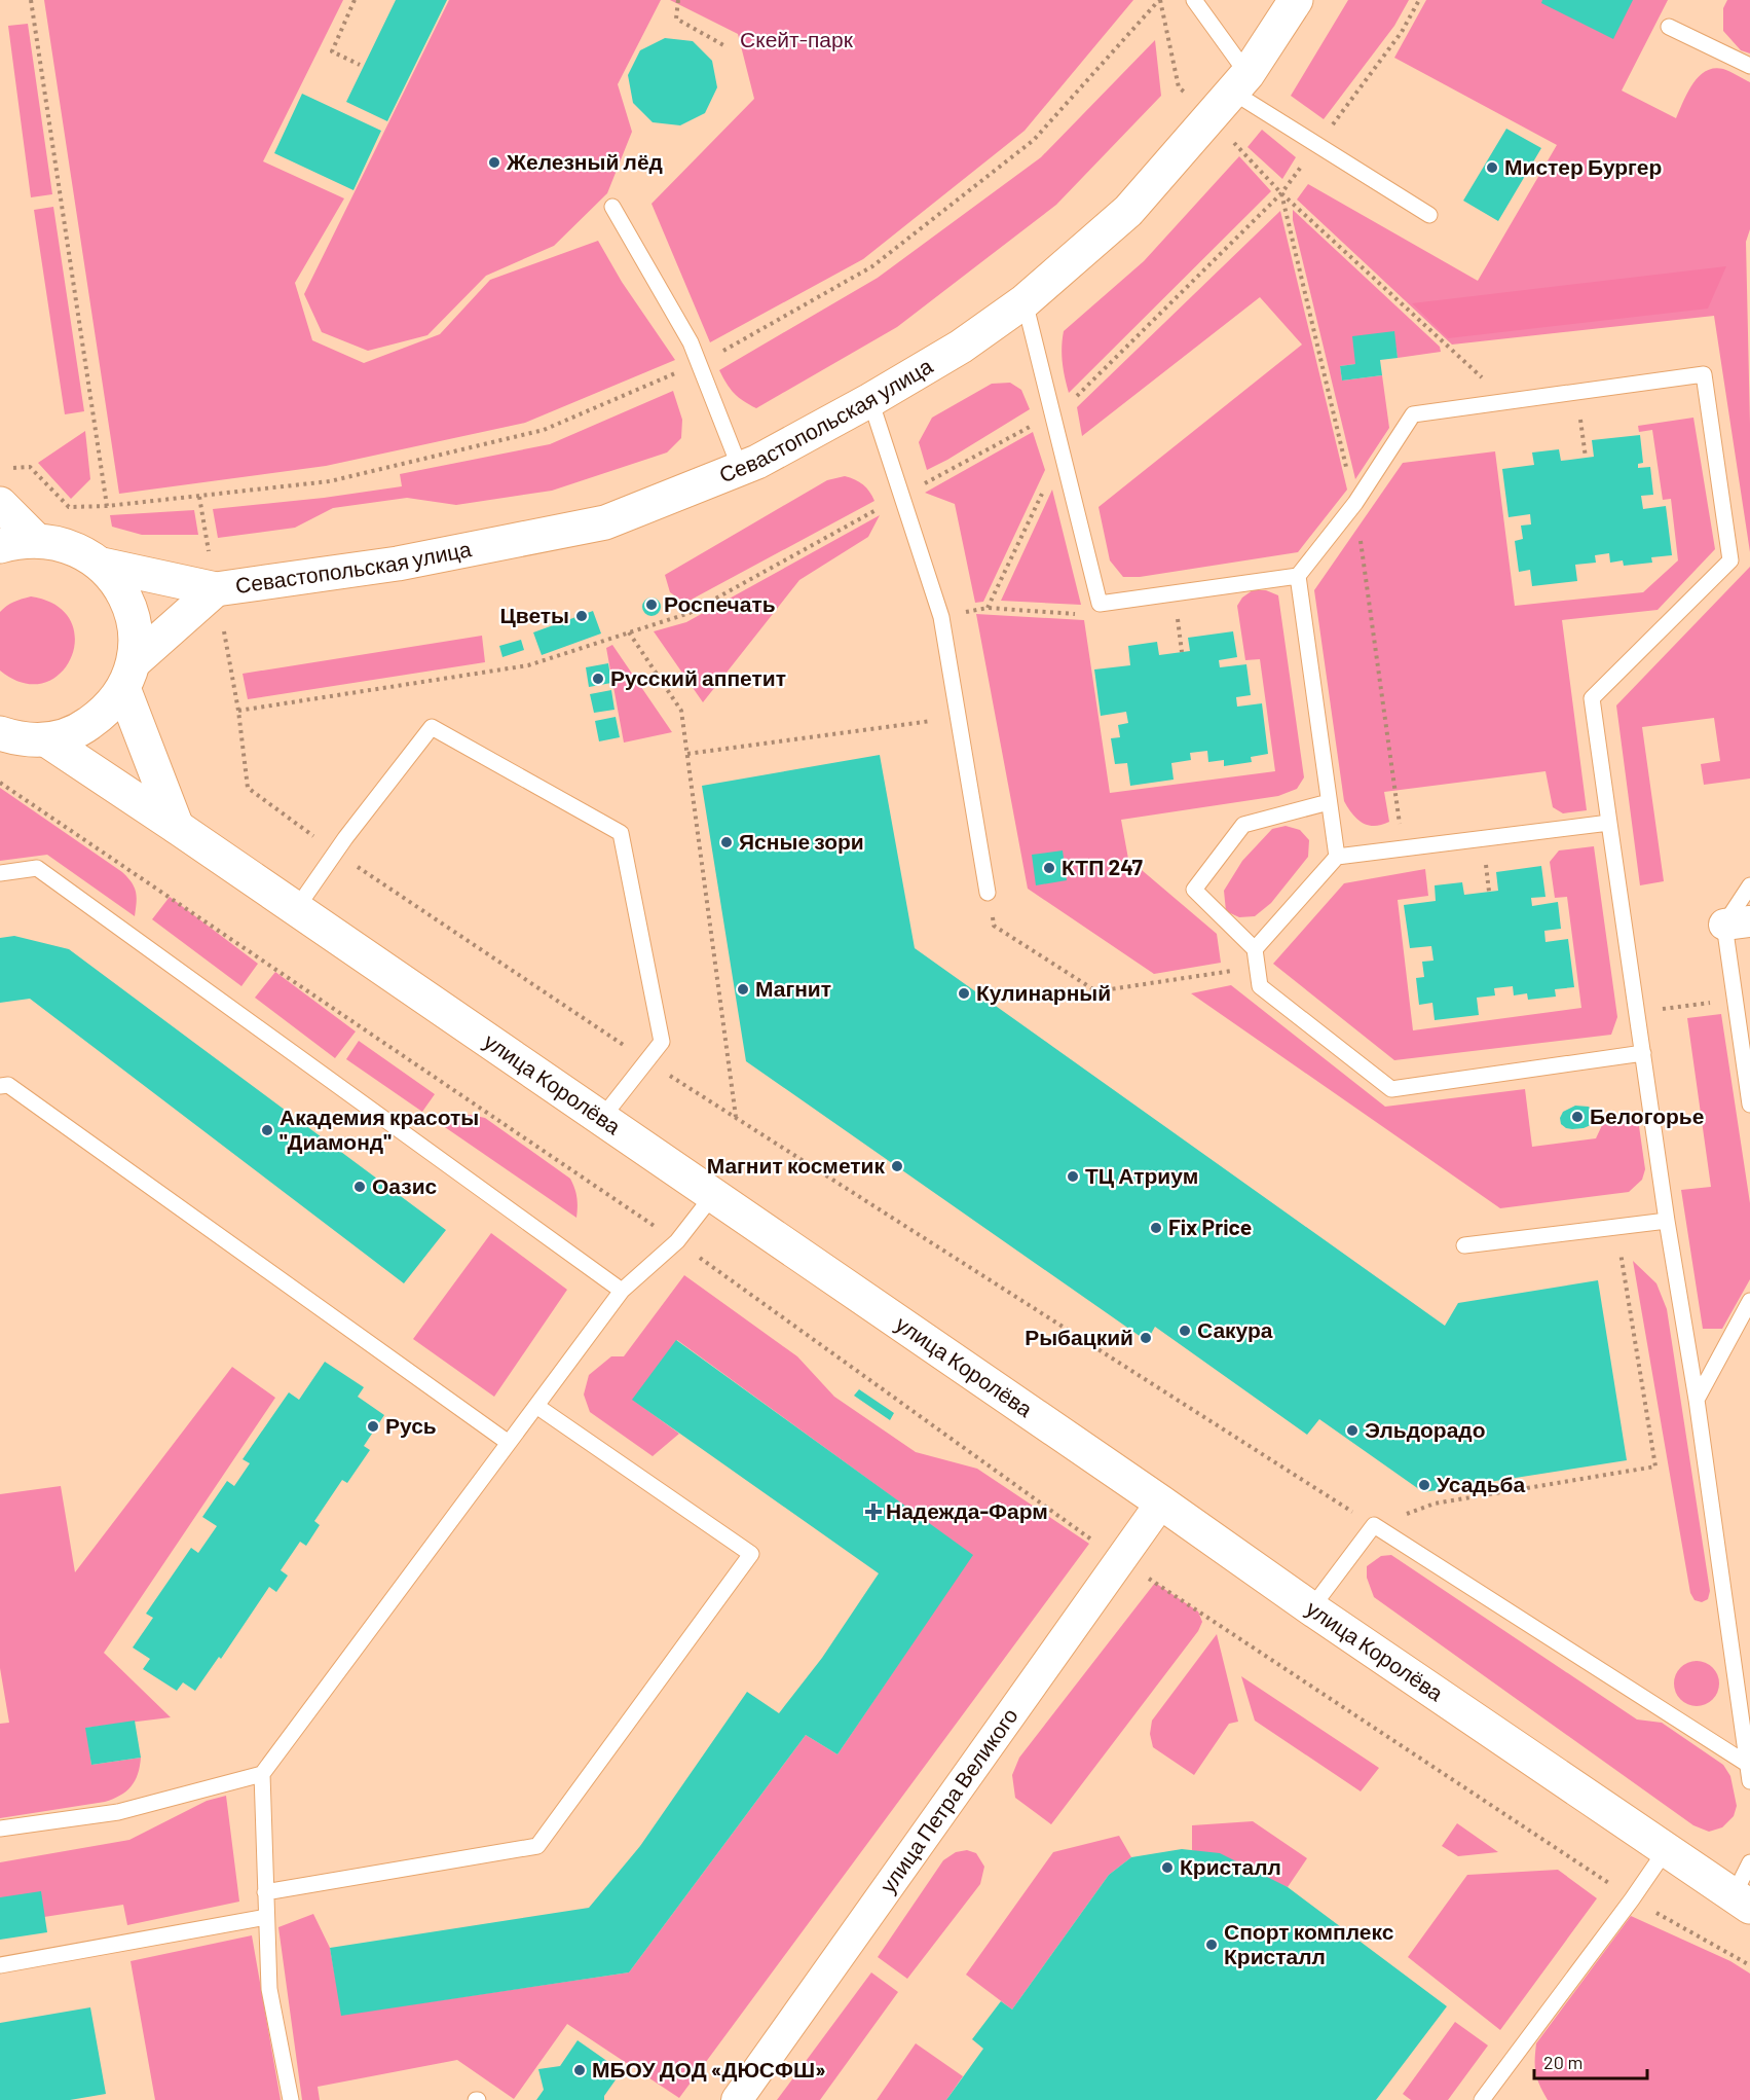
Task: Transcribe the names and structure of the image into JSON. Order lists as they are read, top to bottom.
{
  "streets": {
    "main road": ["Севастопольская улица", "улица Королёва"],
    "street": ["улица Петра Великого"]
  },
  "crossings": [
    ["Севастопольская улица", "улица Королёва"],
    ["улица Королёва", "улица Петра Великого"]
  ],
  "parks": ["Скейт-парк"],
  "places": {
    "other": [
      "Железный лёд",
      "Мистер Бургер",
      "Роспечать",
      "Цветы",
      "Русский аппетит",
      "Ясные зори",
      "КТП 247",
      "Магнит",
      "Кулинарный",
      "Белогорье",
      "Академия красоты \"Диамонд\"",
      "Магнит косметик",
      "ТЦ Атриум",
      "Оазис",
      "Fix Price",
      "Сакура",
      "Рыбацкий",
      "Русь",
      "Эльдорадо",
      "Усадьба",
      "Кристалл",
      "Спорт комплекс Кристалл",
      "МБОУ ДОД «ДЮСФШ»"
    ],
    "health": ["Надежда-Фарм"]
  },
  "scale_bar": "20 m"
}
